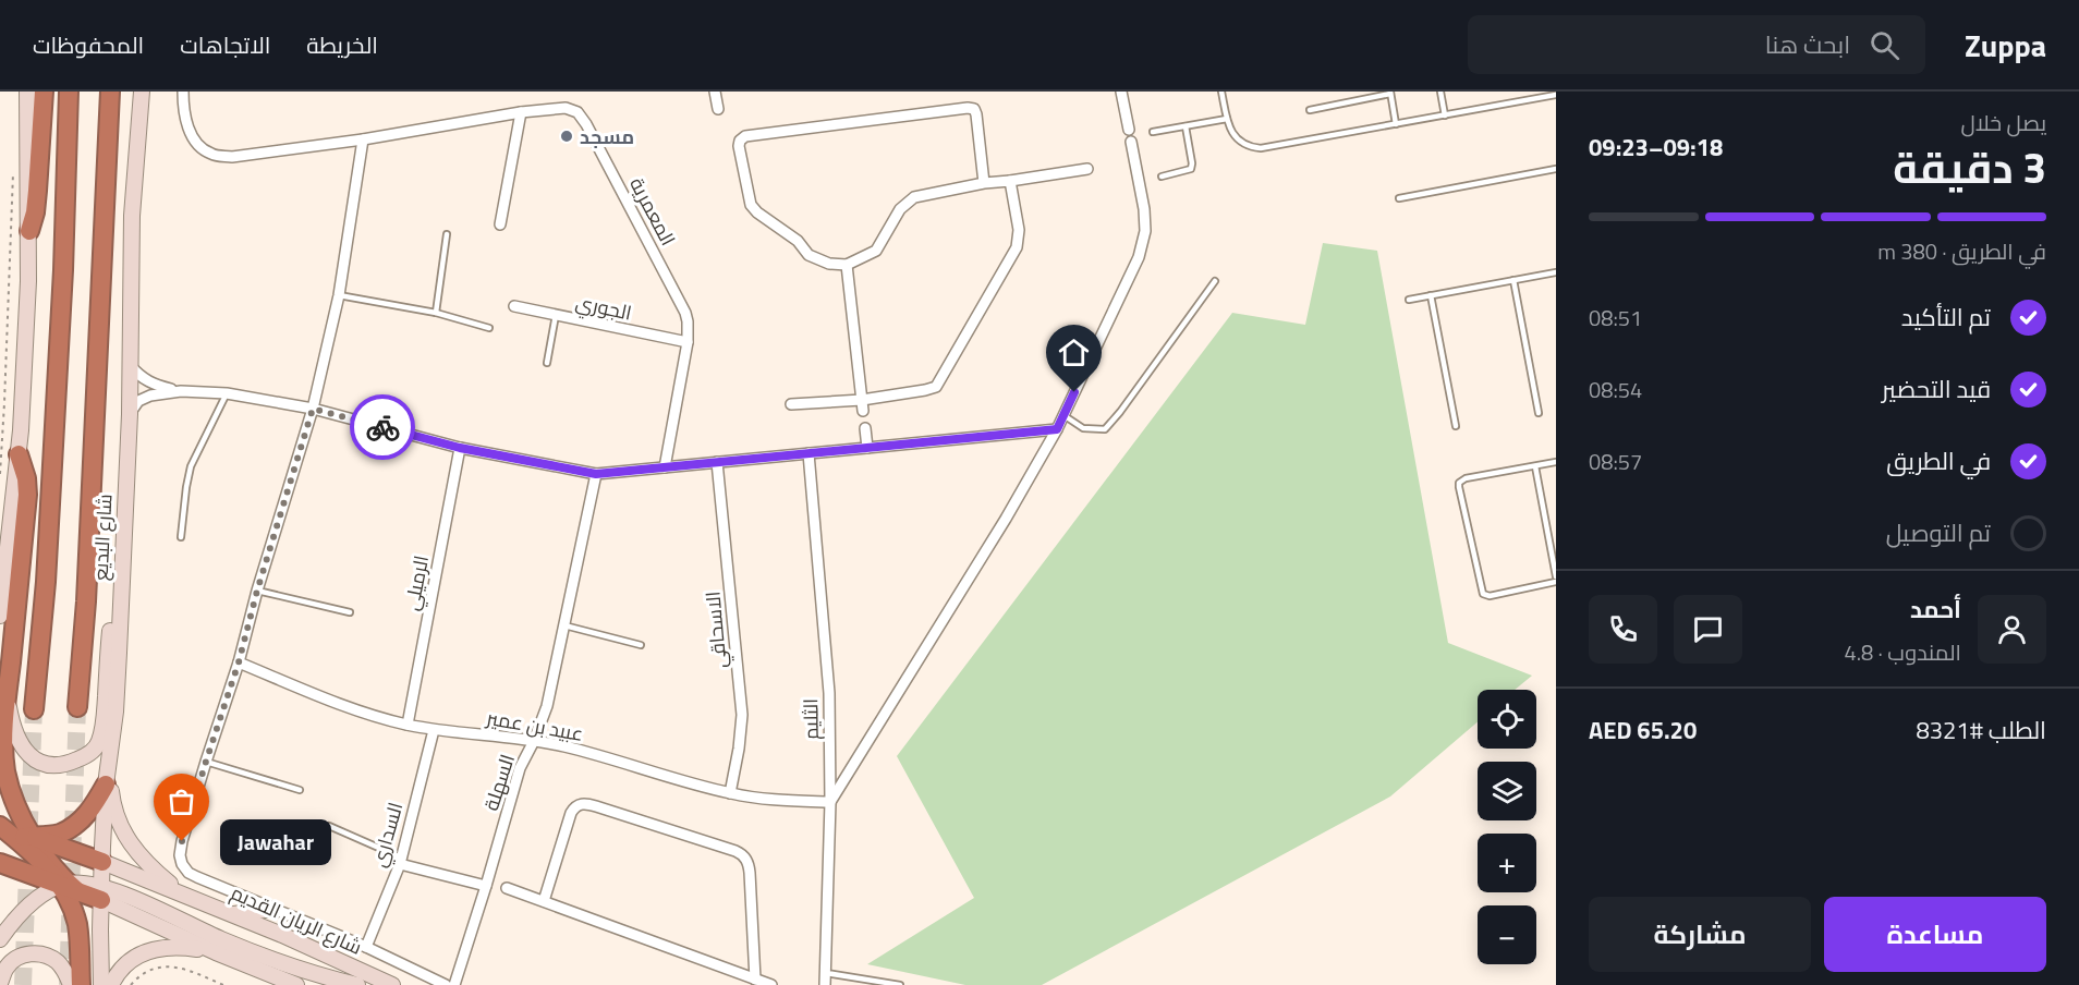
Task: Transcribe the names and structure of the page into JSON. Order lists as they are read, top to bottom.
{
  "streets": {
    "highway": ["شارع البديع", "شارع الريان القديم"],
    "street": [
      "المعمرية",
      "الجوري",
      "الرميلي",
      "الاسحاقي",
      "الثليم",
      "عبيد بن عمير",
      "السهلة",
      "السداري"
    ]
  },
  "crossings": [
    ["المعمرية", "الجوري"],
    ["شارع البديع", "شارع الريان القديم"],
    ["الرميلي", "عبيد بن عمير"],
    ["الاسحاقي", "عبيد بن عمير"],
    ["الثليم", "عبيد بن عمير"],
    ["عبيد بن عمير", "السهلة"],
    ["عبيد بن عمير", "السداري"],
    ["السداري", "شارع الريان القديم"]
  ],
  "places": ["مسجد", "Jawahar"],
  "page": {
    "header": "Zuppa",
    "search": "ابحث هنا",
    "nav": ["الخريطة", "الاتجاهات", "المحفوظات"],
    "heading": ["3 دقيقة", "يصل خلال", "09:18–09:23"],
    "panel": [
      "أحمد",
      "المندوب · 4.8",
      "الطلب #8321",
      "AED 65.20"
    ],
    "bar": "في الطريق · 380 m",
    "list": [
      ["تم التأكيد", "08:51"],
      ["قيد التحضير", "08:54"],
      ["في الطريق", "08:57"],
      "تم التوصيل"
    ],
    "map_buttons": ["+", "−"],
    "bubble": "Jawahar",
    "buttons": ["مساعدة", "مشاركة"]
  }
}
